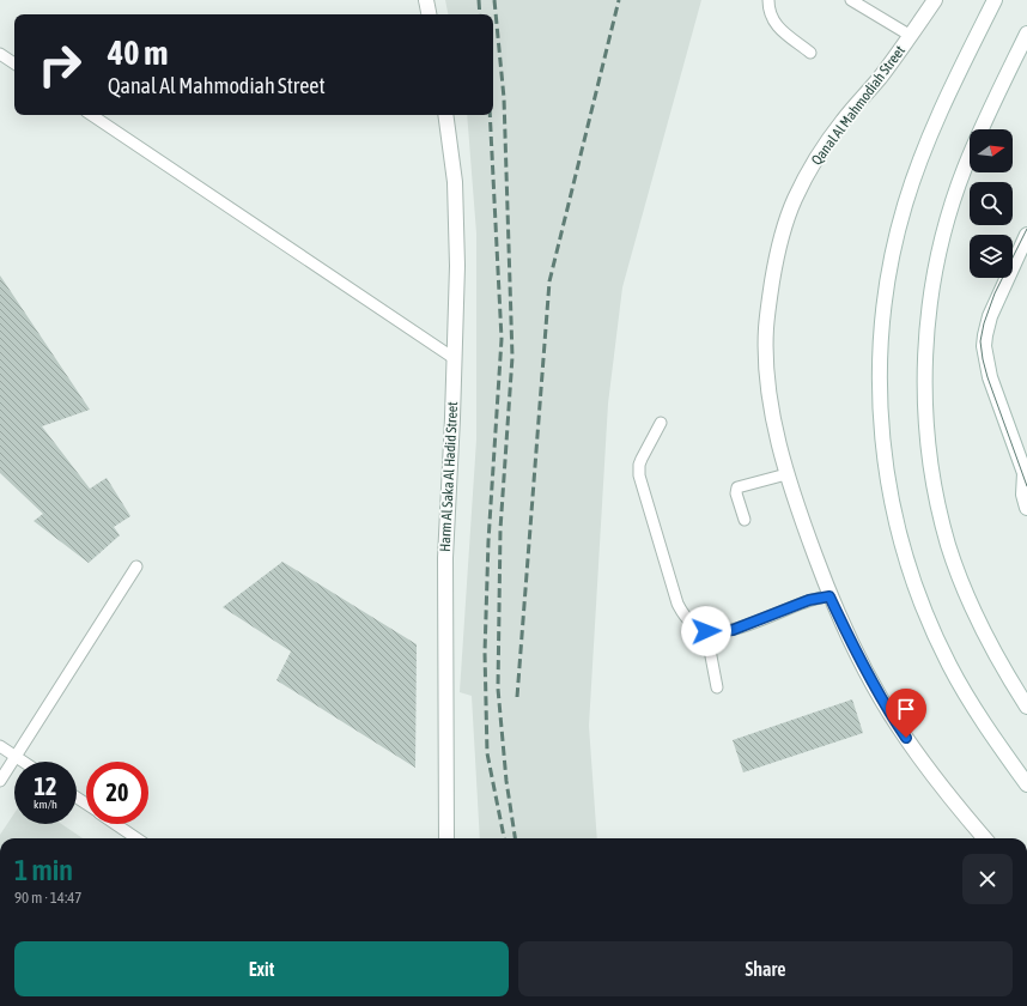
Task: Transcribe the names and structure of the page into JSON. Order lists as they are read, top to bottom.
{
  "streets": {
    "main road": ["Qanal Al Mahmodiah Street", "Harm Al Saka Al Hadid Street"]
  },
  "north": "right",
  "page": {
    "turn": ["40 m", "Qanal Al Mahmodiah Street"],
    "speed": "12 km/h",
    "limit": "20",
    "heading": ["1 min", "90 m · 14:47"],
    "buttons": ["Exit", "Share"]
  }
}
